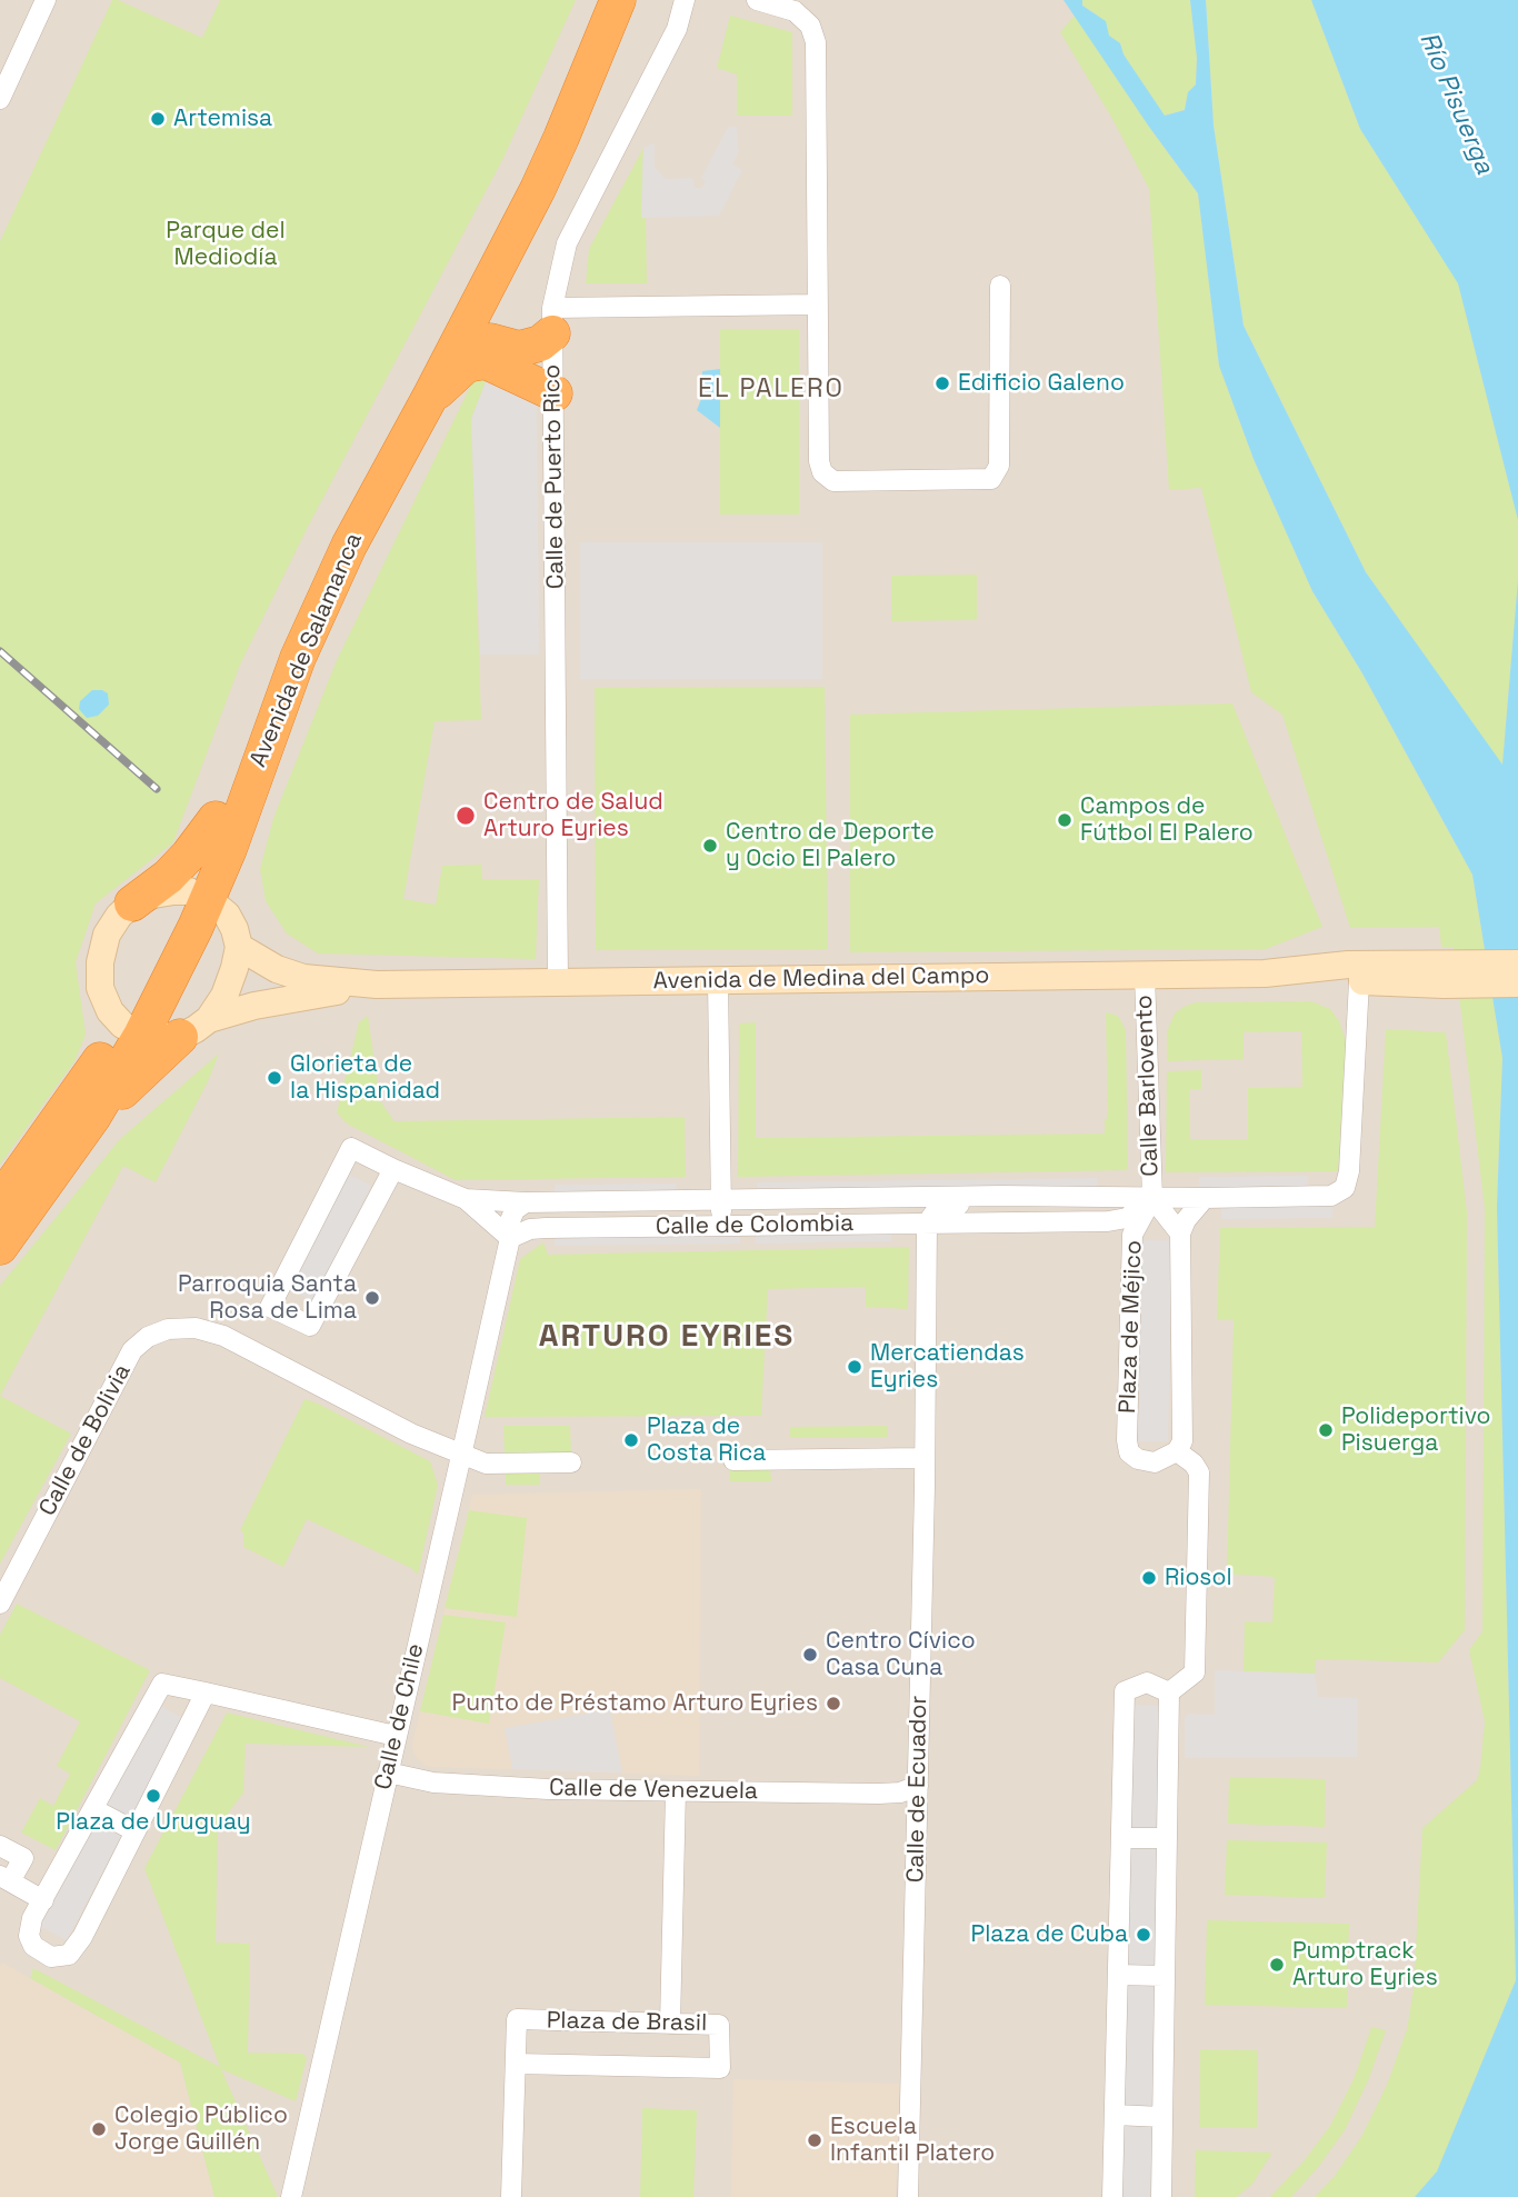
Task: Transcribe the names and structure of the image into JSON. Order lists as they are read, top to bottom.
{
  "streets": {
    "highway": ["Avenida de Salamanca"],
    "main road": ["Avenida de Medina del Campo"],
    "street": [
      "Calle de Puerto Rico",
      "Calle Barlovento",
      "Calle de Colombia",
      "Plaza de Méjico",
      "Calle de Bolivia",
      "Calle de Chile",
      "Calle de Ecuador",
      "Calle de Venezuela",
      "Plaza de Brasil"
    ]
  },
  "crossings": [
    ["Calle de Puerto Rico", "Avenida de Medina del Campo"],
    ["Avenida de Salamanca", "Avenida de Medina del Campo"],
    ["Avenida de Medina del Campo", "Calle Barlovento"],
    ["Avenida de Medina del Campo", "Calle de Colombia"],
    ["Calle Barlovento", "Calle de Colombia"],
    ["Calle Barlovento", "Plaza de Méjico"],
    ["Calle de Colombia", "Plaza de Méjico"],
    ["Calle de Colombia", "Calle de Chile"],
    ["Calle de Colombia", "Calle de Ecuador"],
    ["Calle de Bolivia", "Calle de Chile"],
    ["Calle de Chile", "Calle de Venezuela"],
    ["Calle de Ecuador", "Calle de Venezuela"]
  ],
  "districts": ["EL PALERO", "ARTURO EYRIES"],
  "water": ["Río Pisuerga"],
  "parks": ["Parque del Mediodía"],
  "places": [
    "Artemisa",
    "Edificio Galeno",
    "Centro de Salud Arturo Eyries",
    "Campos de Fútbol El Palero",
    "Centro de Deporte y Ocio El Palero",
    "Glorieta de la Hispanidad",
    "Parroquia Santa Rosa de Lima",
    "Mercatiendas Eyries",
    "Polideportivo Pisuerga",
    "Plaza de Costa Rica",
    "Riosol",
    "Centro Cívico Casa Cuna",
    "Punto de Préstamo Arturo Eyries",
    "Plaza de Uruguay",
    "Plaza de Cuba",
    "Pumptrack Arturo Eyries",
    "Colegio Público Jorge Guillén",
    "Escuela Infantil Platero"
  ]
}
